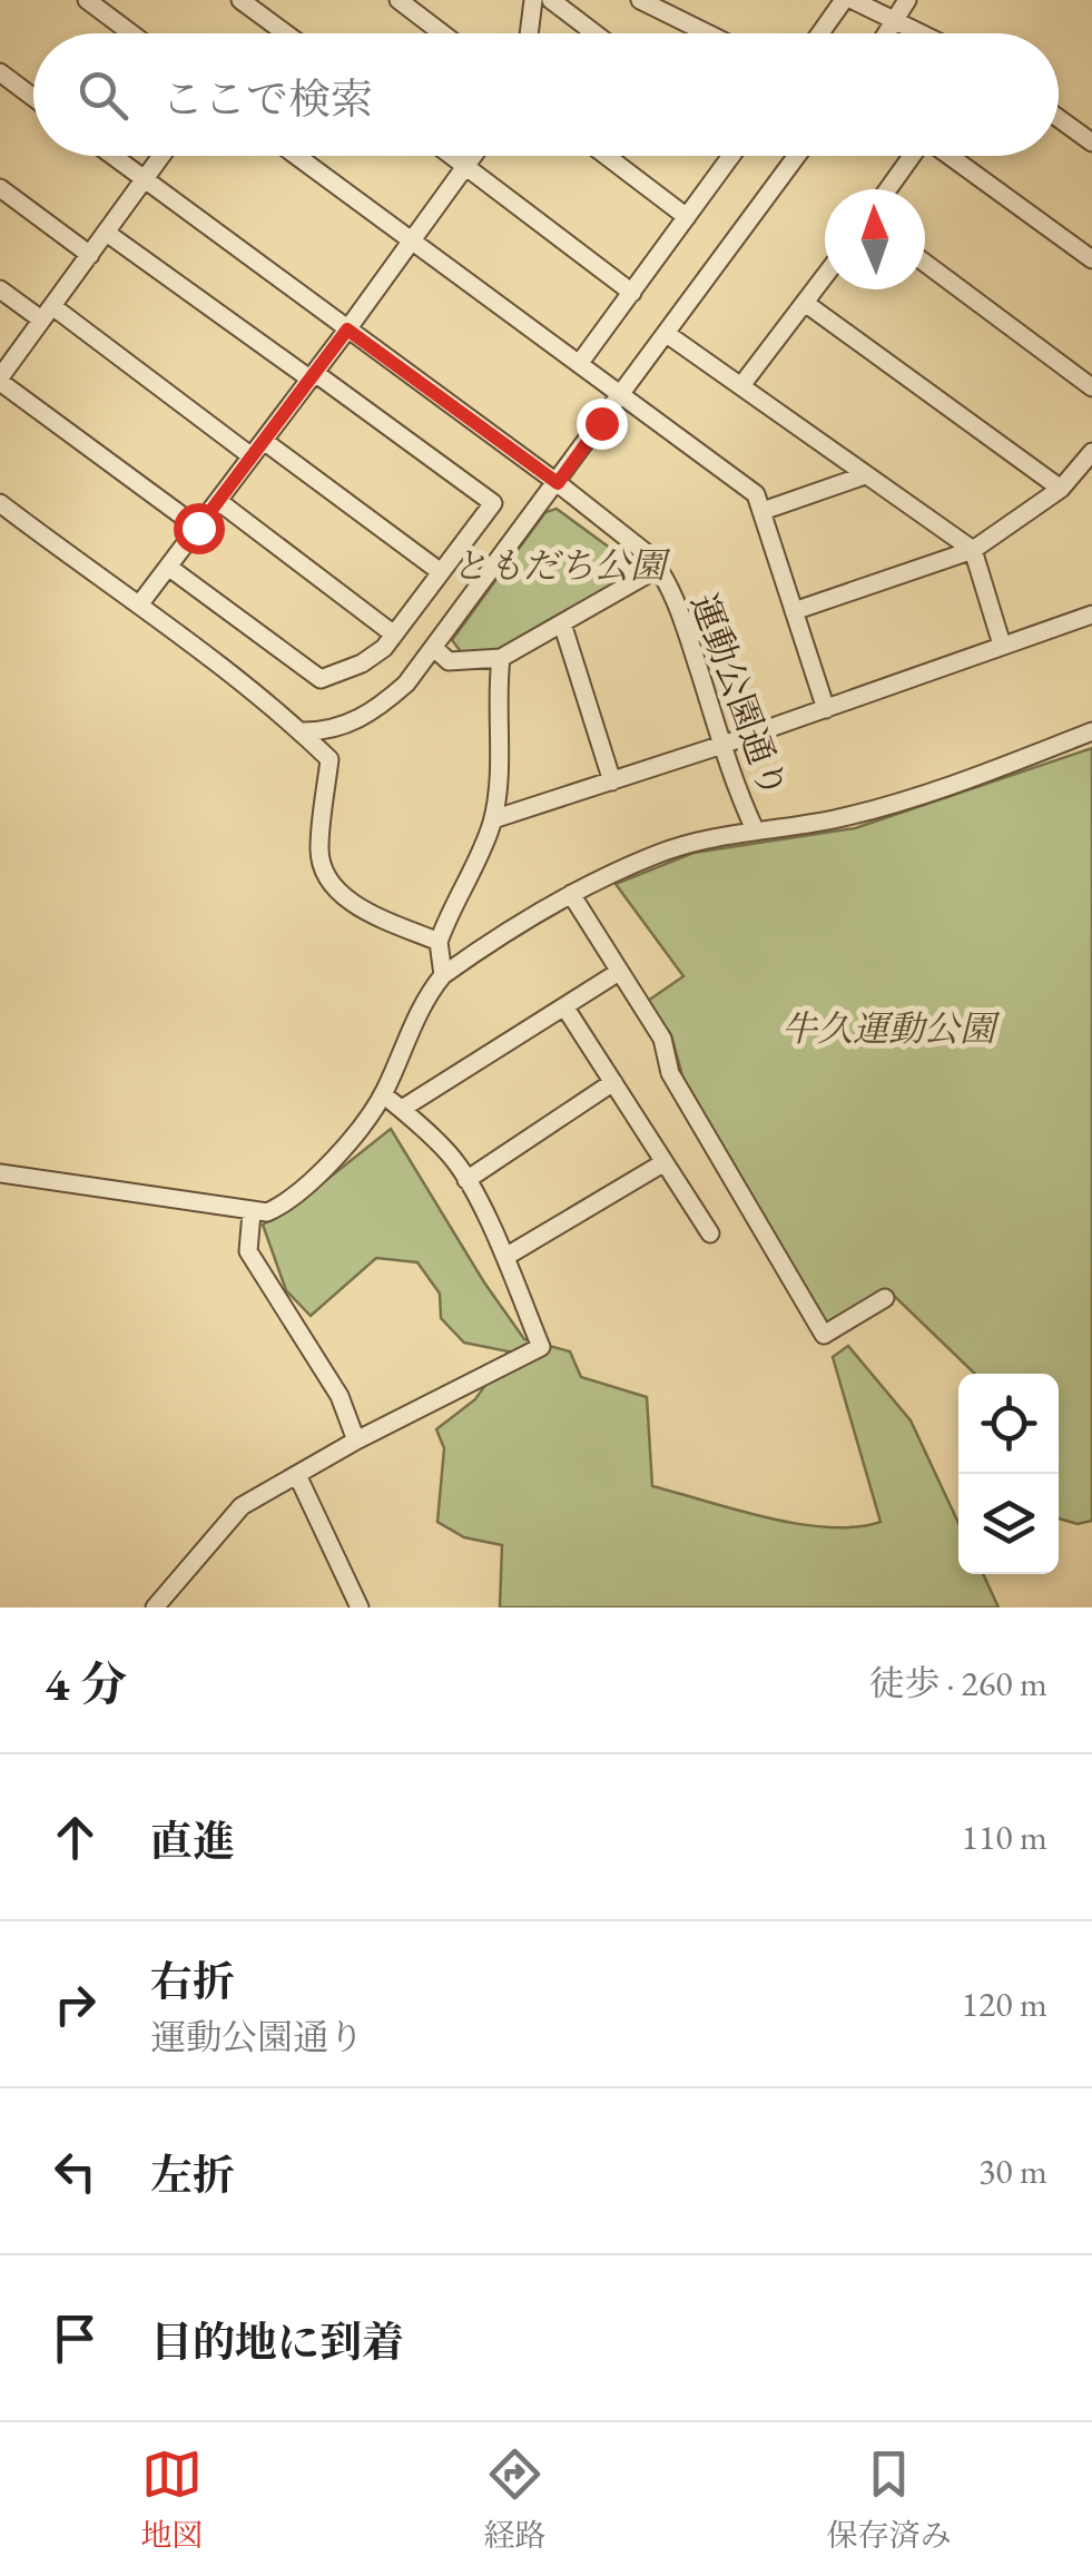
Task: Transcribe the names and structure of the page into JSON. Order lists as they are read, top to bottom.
{
  "streets": {
    "street": ["運動公園通り"]
  },
  "parks": ["ともだち公園", "牛久運動公園"],
  "north": "top",
  "page": {
    "search": "ここで検索",
    "heading": ["4 分", "徒歩 · 260 m"],
    "list": [
      ["直進", "110 m"],
      ["右折", "運動公園通り", "120 m"],
      ["左折", "30 m"],
      "目的地に到着"
    ],
    "nav": ["地図", "経路", "保存済み"]
  }
}
